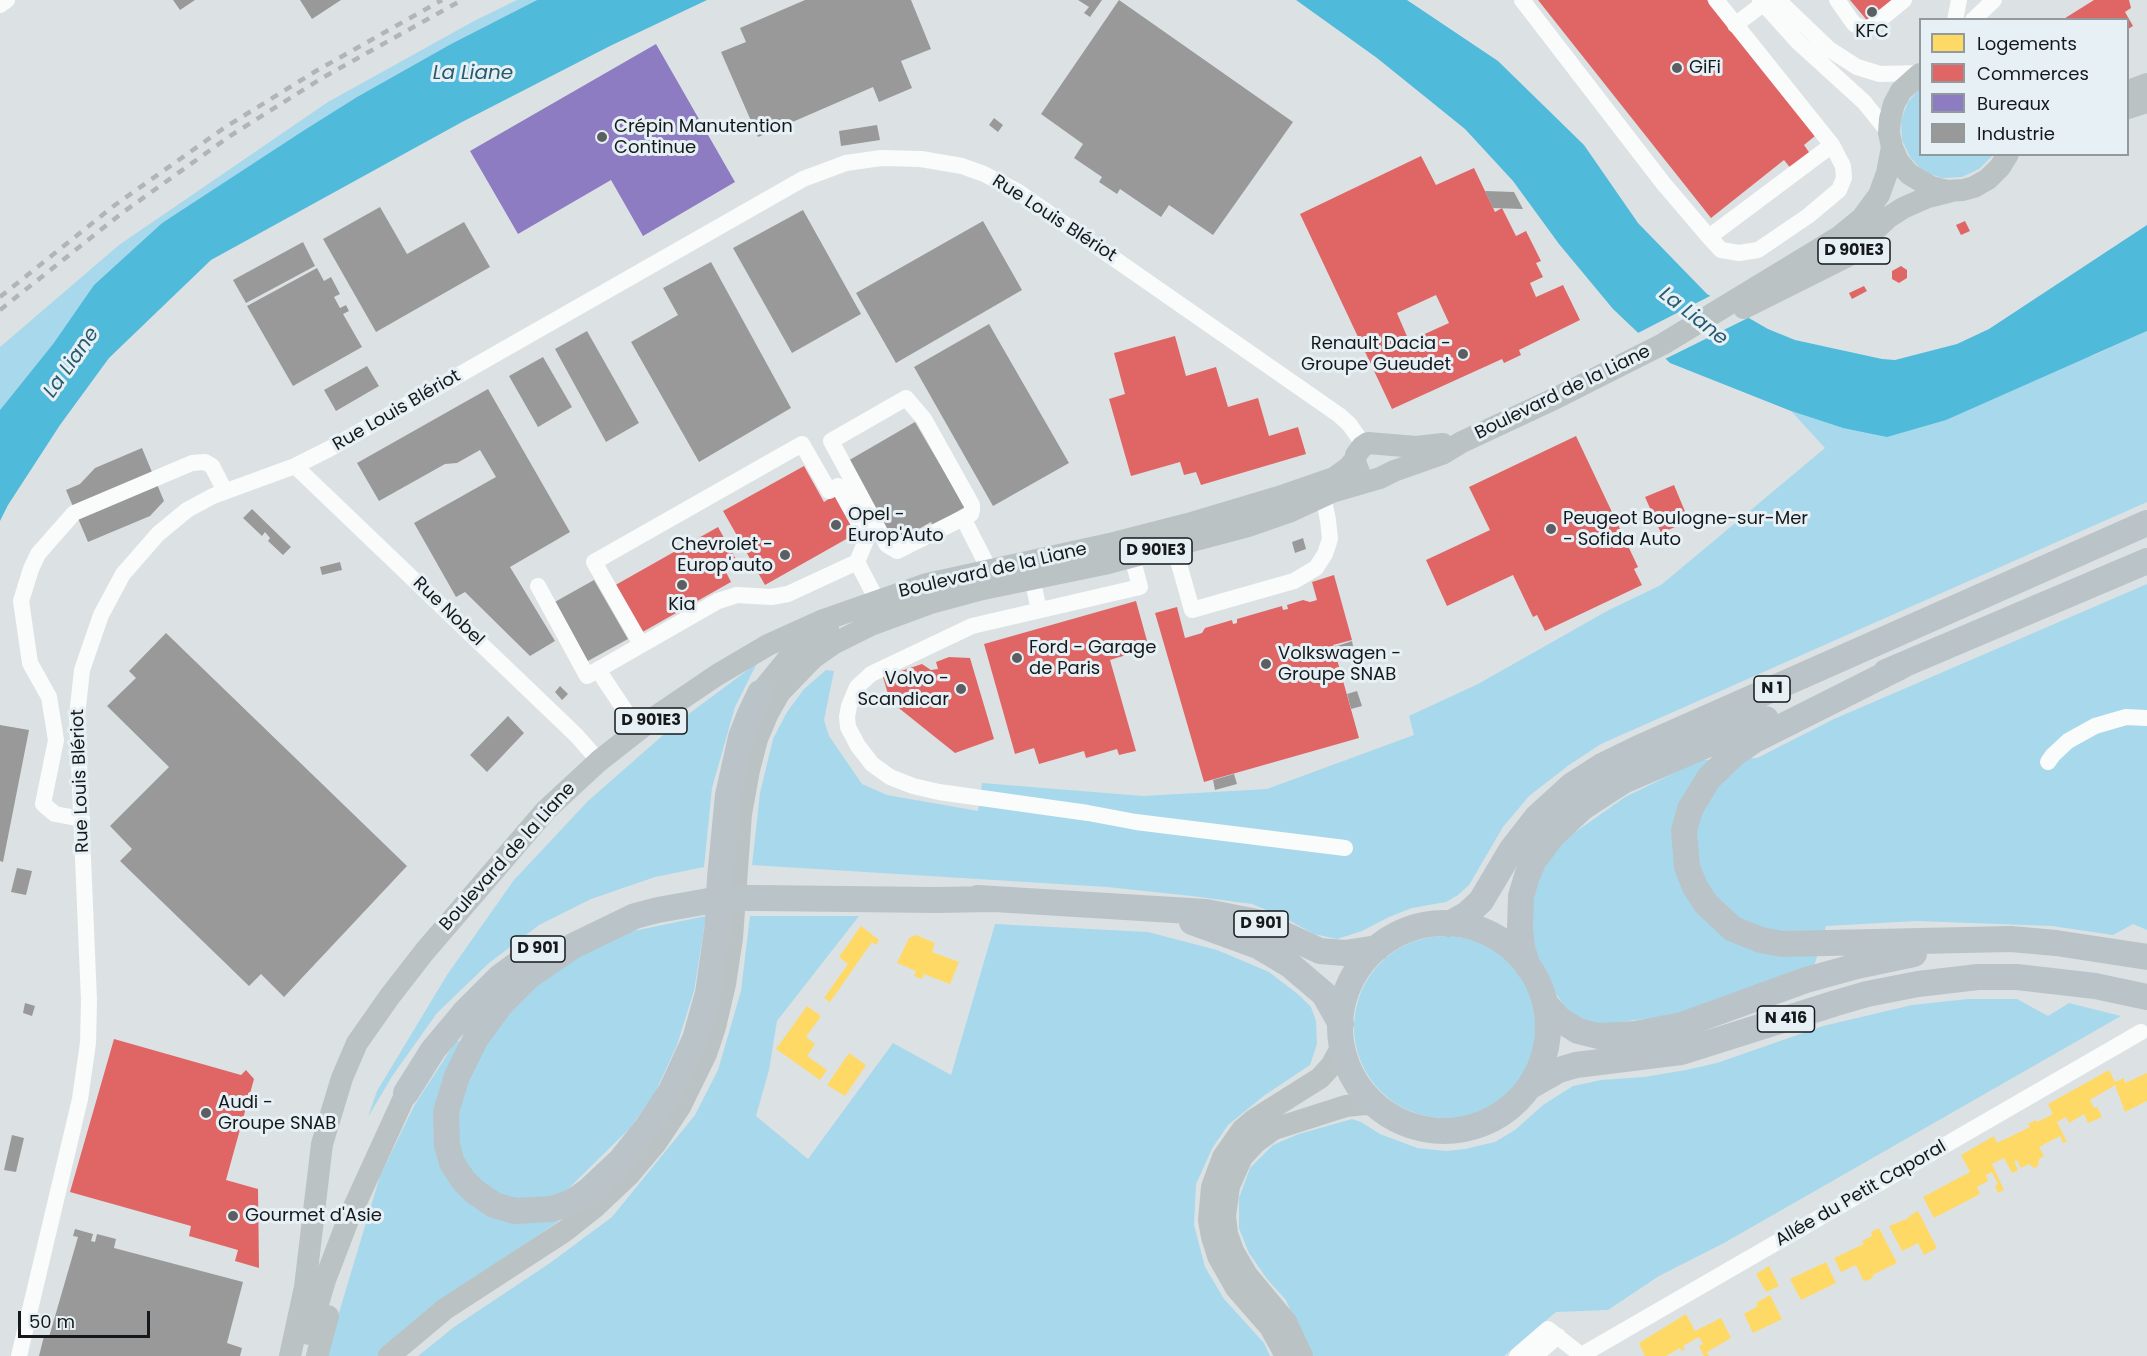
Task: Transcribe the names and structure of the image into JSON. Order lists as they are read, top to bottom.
{
  "streets": {
    "highway": [
      "D 901E3",
      "N 1",
      "D 901",
      "N 416"
    ],
    "main road": ["Boulevard de la Liane"],
    "street": ["Rue Louis Blériot", "Rue Nobel", "Allée du Petit Caporal"]
  },
  "crossings": [
    ["Rue Louis Blériot", "Boulevard de la Liane"],
    ["Rue Louis Blériot", "Rue Nobel"],
    ["D 901E3", "Boulevard de la Liane"],
    ["D 901E3", "D 901"],
    ["Boulevard de la Liane", "Rue Nobel"],
    ["N 1", "D 901"],
    ["N 1", "N 416"],
    ["D 901", "N 416"]
  ],
  "water": ["La Liane"],
  "places": [
    "KFC",
    "GiFi",
    "Crépin Manutention Continue",
    "Renault Dacia - Groupe Gueudet",
    "Opel - Europ'Auto",
    "Peugeot Boulogne-sur-Mer - Sofida Auto",
    "Chevrolet - Europ'auto",
    "Kia",
    "Ford - Garage de Paris",
    "Volkswagen - Groupe SNAB",
    "Volvo - Scandicar",
    "Audi - Groupe SNAB",
    "Gourmet d'Asie"
  ],
  "legend": [
    "Logements",
    "Commerces",
    "Bureaux",
    "Industrie"
  ],
  "scale_bar": "50 m"
}
